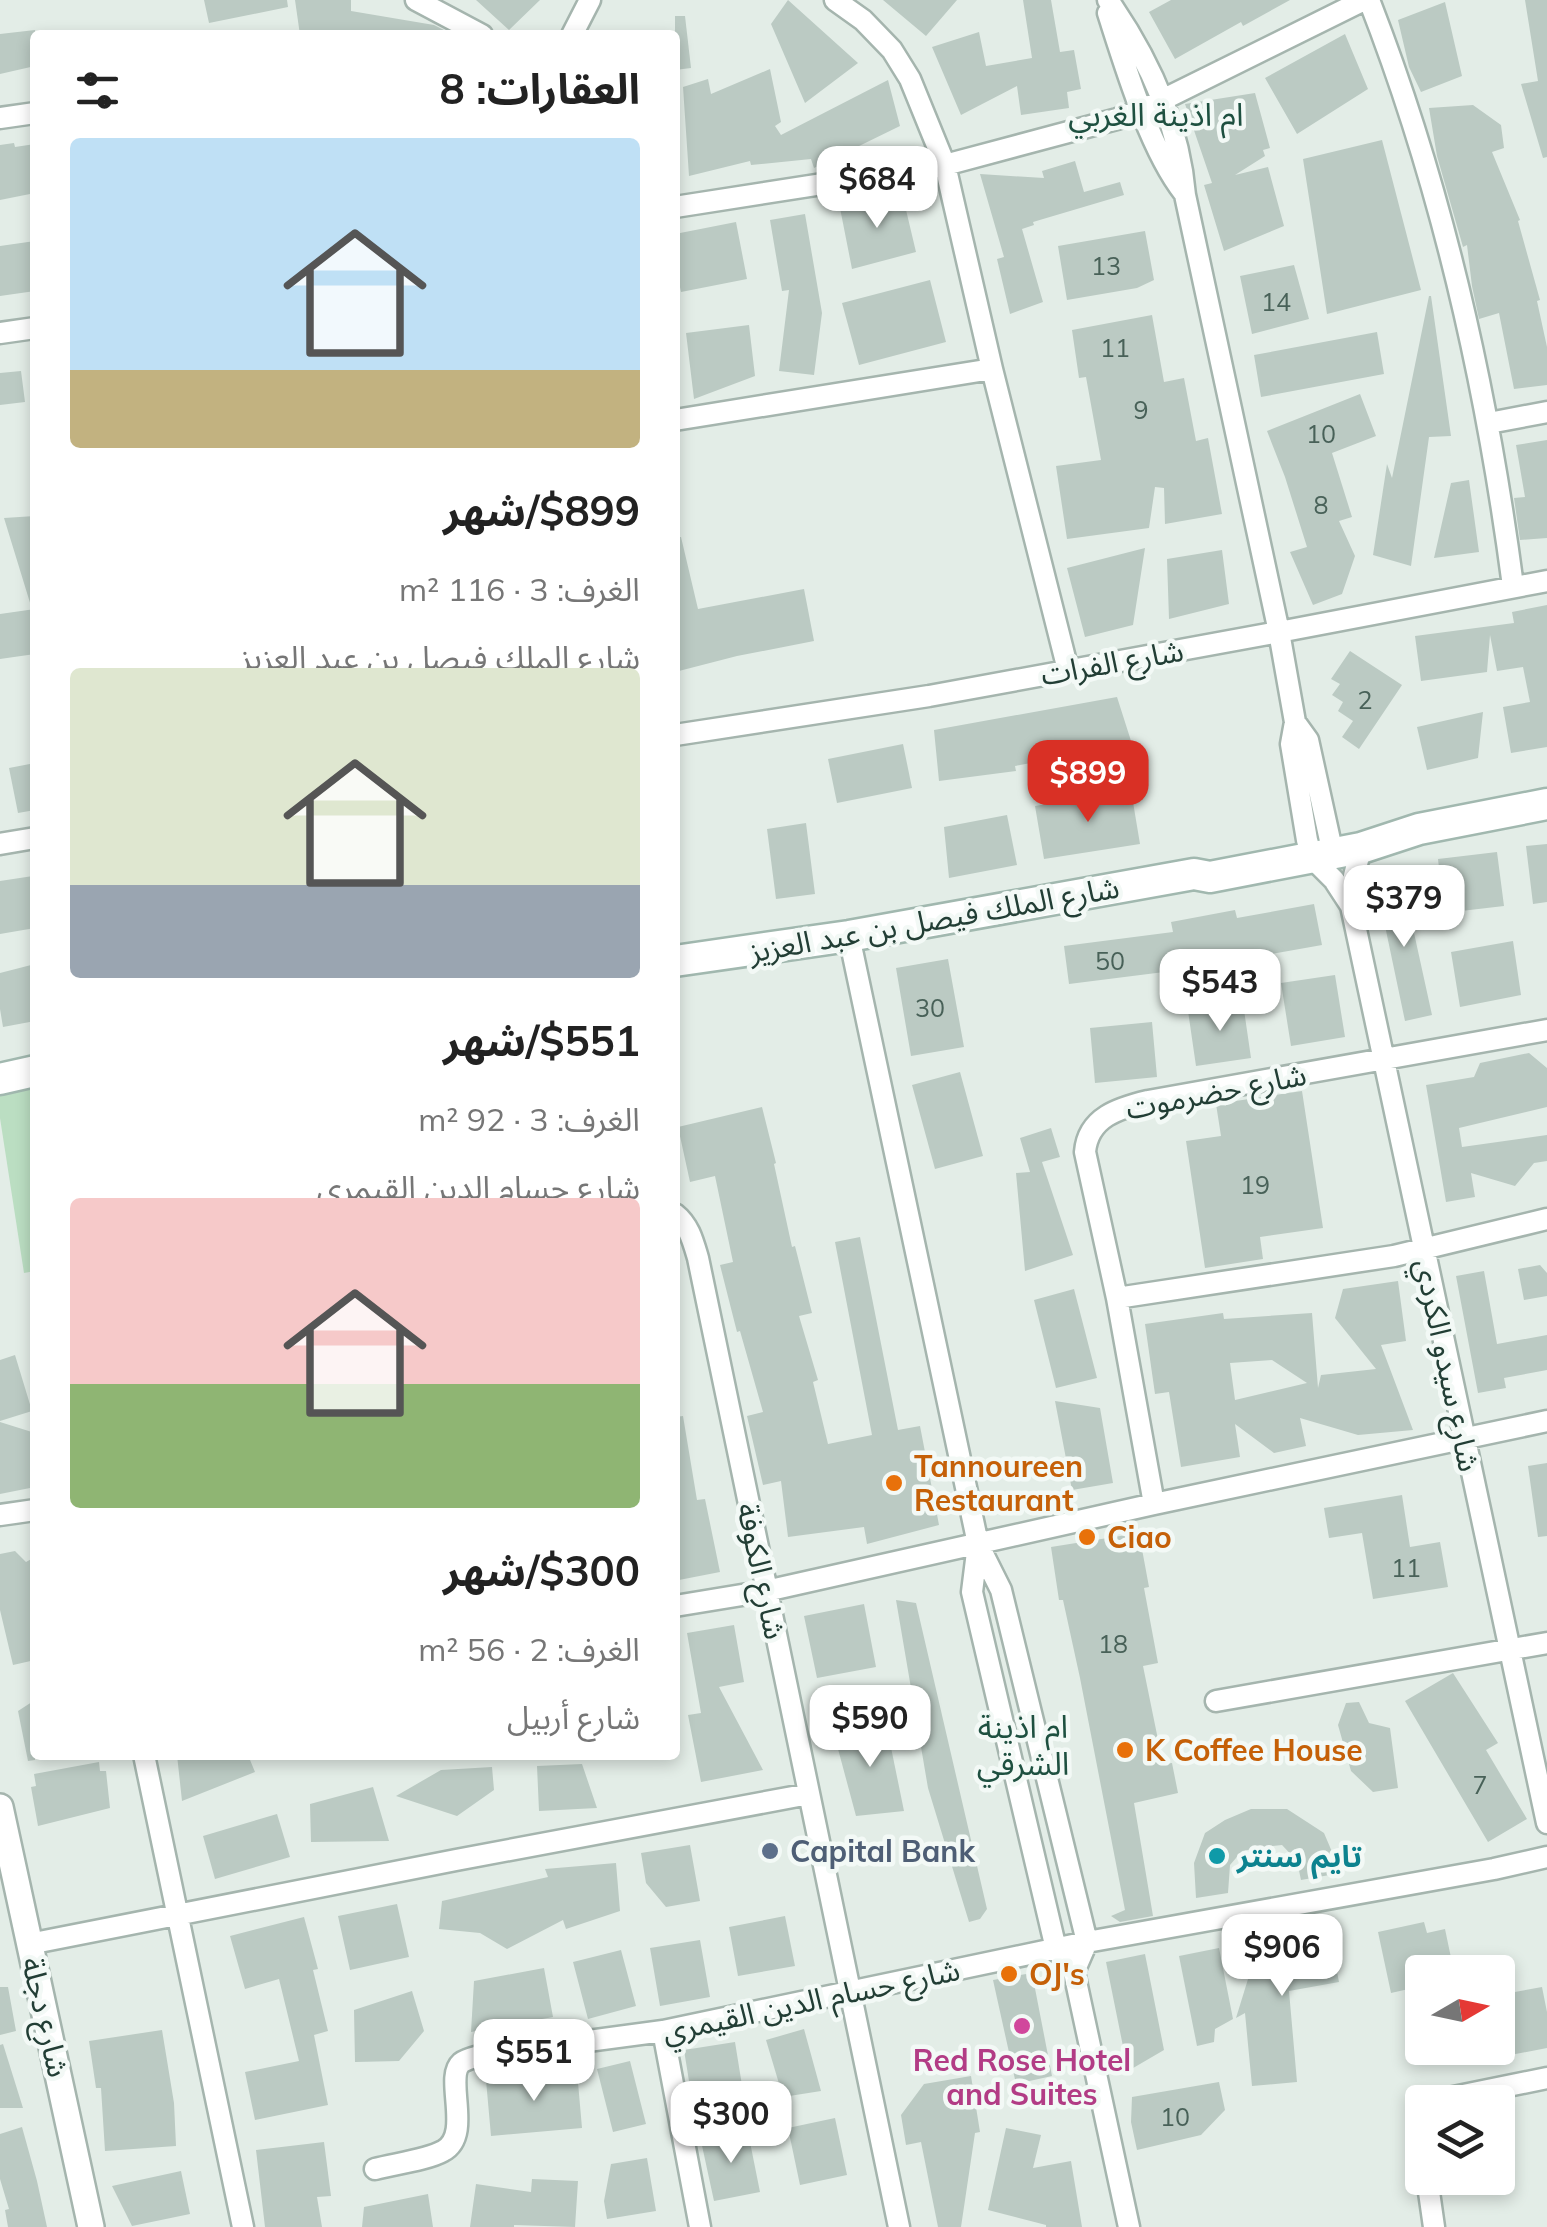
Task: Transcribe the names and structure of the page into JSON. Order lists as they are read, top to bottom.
{
  "streets": {
    "main road": ["شارع الملك فيصل بن عبد العزيز"],
    "street": [
      "شارع الفرات",
      "شارع حضرموت",
      "شارع سيدو الكردي",
      "شارع الكوفة",
      "شارع حسام الدين القيمري",
      "شارع دجلة"
    ]
  },
  "crossings": [
    ["شارع الملك فيصل بن عبد العزيز", "شارع سيدو الكردي"],
    ["شارع حضرموت", "شارع سيدو الكردي"],
    ["شارع الكوفة", "شارع حسام الدين القيمري"]
  ],
  "districts": ["ام اذينة الغربي", "ام اذينة الشرقي"],
  "places": [
    "Tannoureen Restaurant",
    "Ciao",
    "K Coffee House",
    "Capital Bank",
    "تايم سنتر",
    "OJ's",
    "Red Rose Hotel and Suites"
  ],
  "house_numbers": [
    "13",
    "14",
    "11",
    "9",
    "10",
    "8",
    "2",
    "50",
    "30",
    "19",
    "11",
    "18",
    "7",
    "10"
  ],
  "north": "right",
  "page": {
    "heading": "العقارات: 8",
    "price": [
      "$684",
      "$899",
      "$379",
      "$543",
      "$590",
      "$906",
      "$551",
      "$300"
    ],
    "list": [
      {
        "name": "$899/شهر",
        "note": "الغرف: 3 · 116 m² · شارع الملك فيصل بن عبد العزيز"
      },
      {
        "name": "$551/شهر",
        "note": "الغرف: 3 · 92 m² · شارع حسام الدين القيمري"
      },
      {
        "name": "$300/شهر",
        "note": "الغرف: 2 · 56 m² · شارع أربيل"
      }
    ]
  }
}
